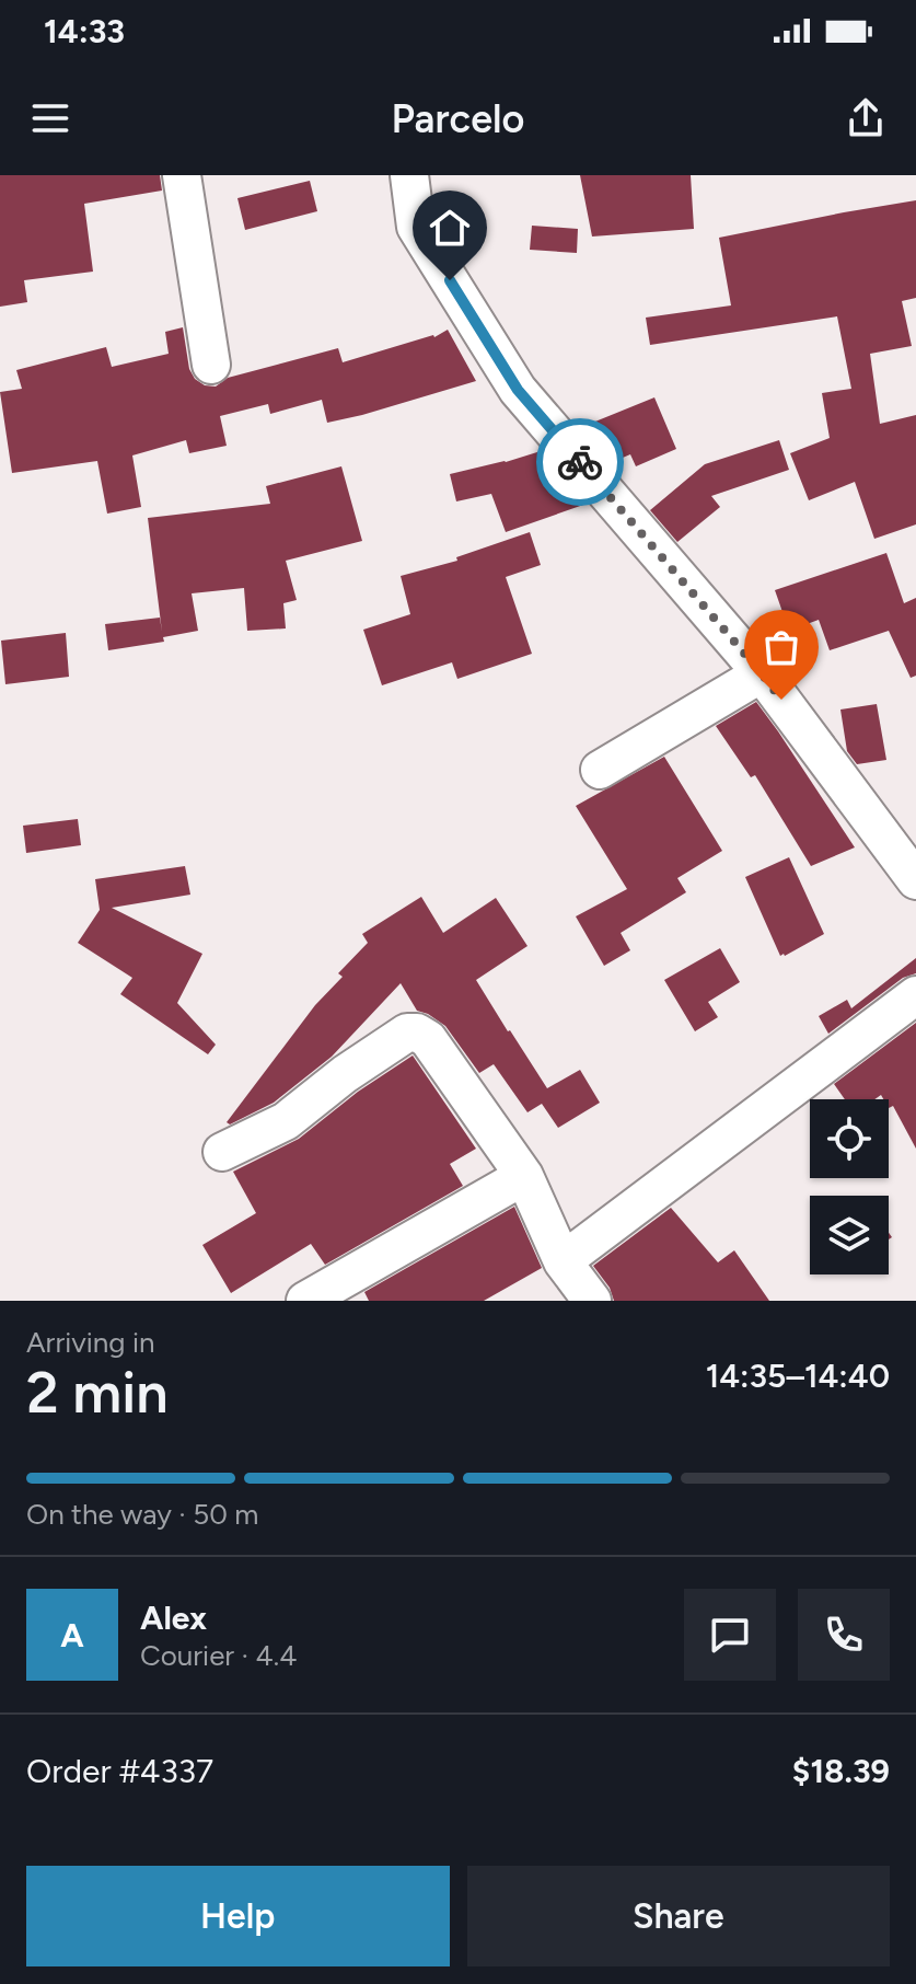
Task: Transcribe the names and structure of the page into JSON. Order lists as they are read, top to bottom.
{
  "page": {
    "status": "14:33",
    "header": "Parcelo",
    "heading": ["2 min", "Arriving in", "14:35–14:40"],
    "panel": [
      "Alex",
      "Courier · 4.4",
      "Order #4337",
      "$18.39"
    ],
    "bar": "On the way · 50 m",
    "round": "A",
    "buttons": ["Help", "Share"]
  }
}
